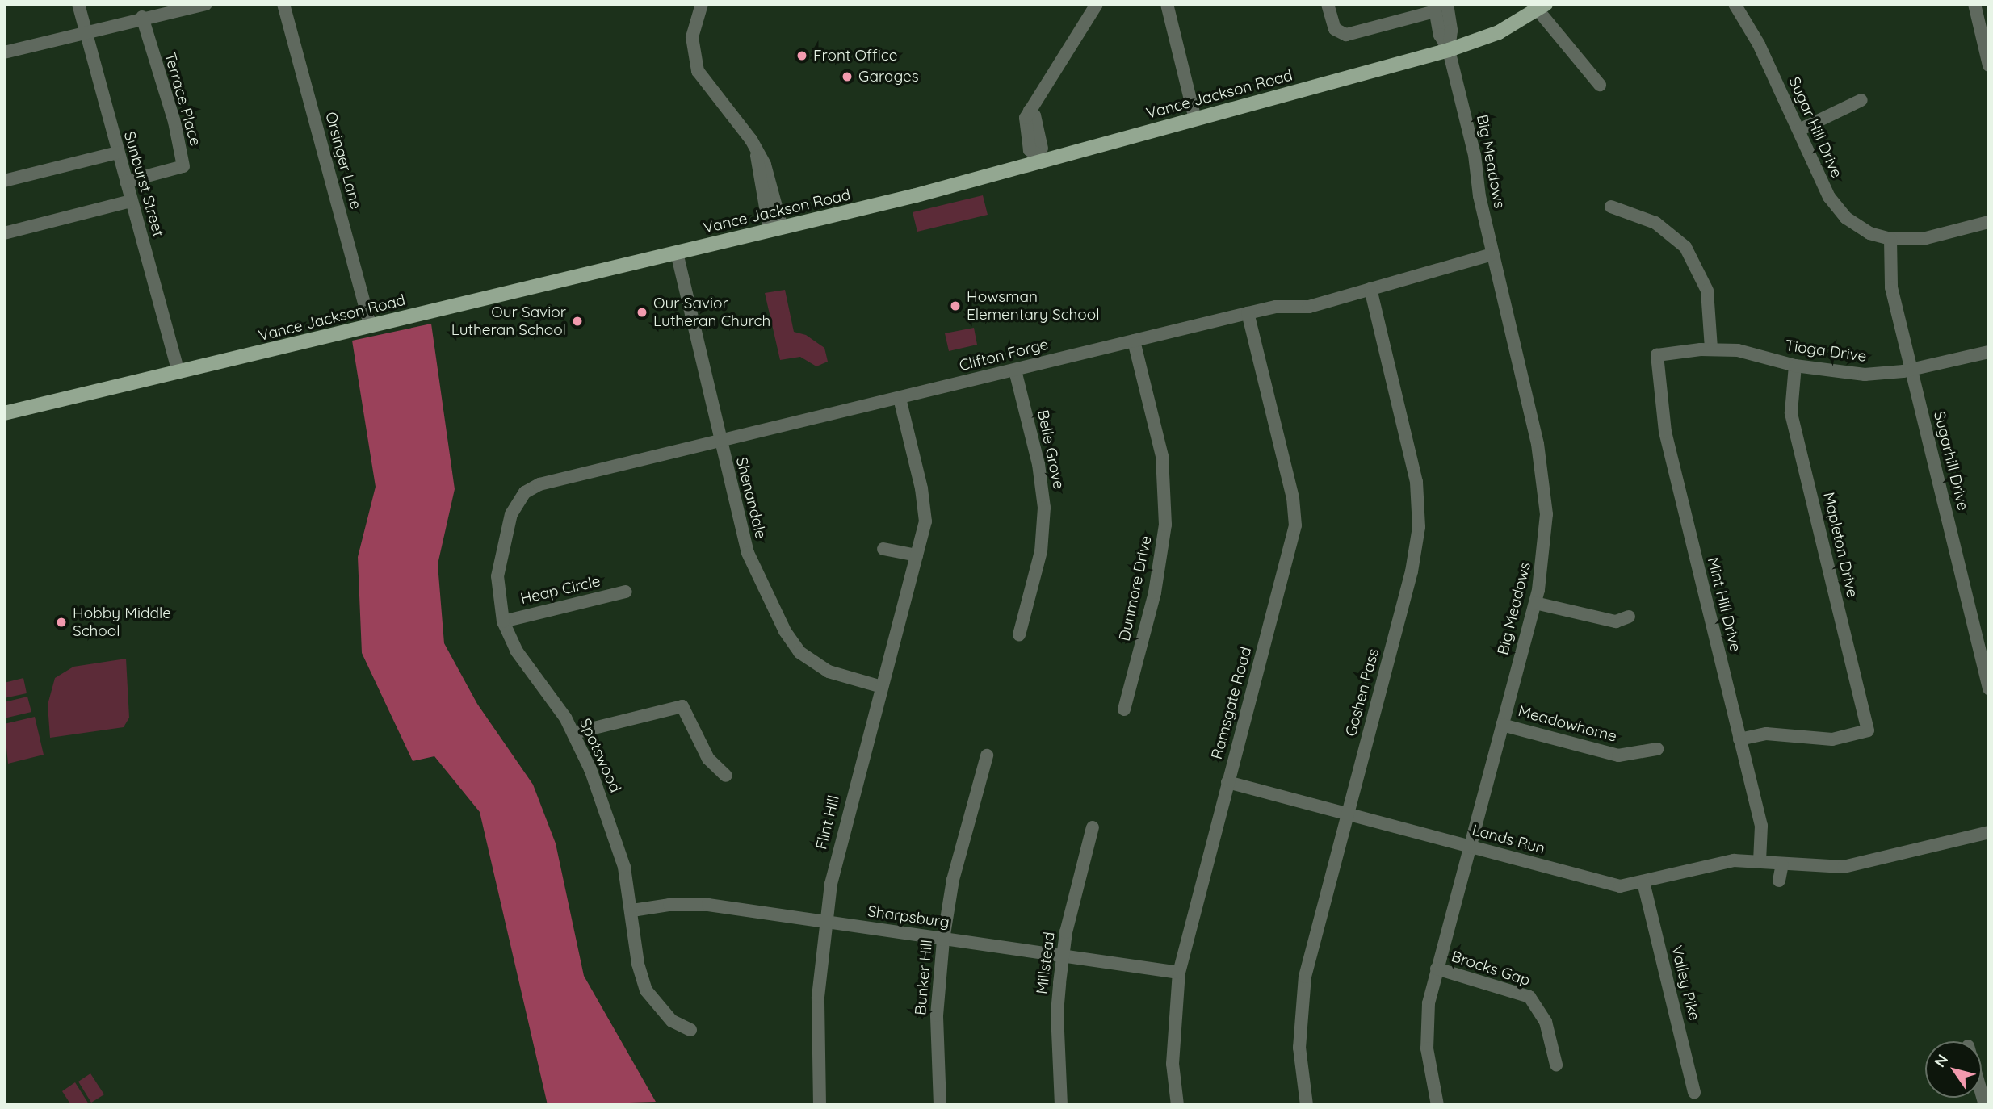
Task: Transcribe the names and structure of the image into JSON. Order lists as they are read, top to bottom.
{
  "streets": {
    "main road": ["Vance Jackson Road"],
    "street": [
      "Terrace Place",
      "Sugar Hill Drive",
      "Orsinger Lane",
      "Big Meadows",
      "Sunburst Street",
      "Tioga Drive",
      "Clifton Forge",
      "Belle Grove",
      "Sugarhill Drive",
      "Shenandale",
      "Mapleton Drive",
      "Dunmore Drive",
      "Heap Circle",
      "Mint Hill Drive",
      "Goshen Pass",
      "Ramsgate Road",
      "Meadowhome",
      "Spotswood",
      "Flint Hill",
      "Lands Run",
      "Sharpsburg",
      "Millstead",
      "Brocks Gap",
      "Bunker Hill",
      "Valley Pike"
    ]
  },
  "crossings": [
    ["Vance Jackson Road", "Orsinger Lane"],
    ["Vance Jackson Road", "Big Meadows"],
    ["Vance Jackson Road", "Sunburst Street"],
    ["Vance Jackson Road", "Shenandale"],
    ["Terrace Place", "Sunburst Street"],
    ["Sugar Hill Drive", "Sugarhill Drive"],
    ["Big Meadows", "Clifton Forge"],
    ["Big Meadows", "Meadowhome"],
    ["Big Meadows", "Lands Run"],
    ["Big Meadows", "Brocks Gap"],
    ["Tioga Drive", "Sugarhill Drive"],
    ["Tioga Drive", "Mapleton Drive"],
    ["Tioga Drive", "Mint Hill Drive"],
    ["Clifton Forge", "Belle Grove"],
    ["Clifton Forge", "Shenandale"],
    ["Clifton Forge", "Dunmore Drive"],
    ["Clifton Forge", "Goshen Pass"],
    ["Clifton Forge", "Ramsgate Road"],
    ["Clifton Forge", "Spotswood"],
    ["Clifton Forge", "Flint Hill"],
    ["Shenandale", "Flint Hill"],
    ["Mapleton Drive", "Mint Hill Drive"],
    ["Heap Circle", "Spotswood"],
    ["Mint Hill Drive", "Lands Run"],
    ["Goshen Pass", "Lands Run"],
    ["Ramsgate Road", "Lands Run"],
    ["Ramsgate Road", "Sharpsburg"],
    ["Spotswood", "Sharpsburg"],
    ["Flint Hill", "Sharpsburg"],
    ["Lands Run", "Valley Pike"],
    ["Sharpsburg", "Millstead"],
    ["Sharpsburg", "Bunker Hill"]
  ],
  "places": [
    "Front Office",
    "Garages",
    "Howsman Elementary School",
    "Our Savior Lutheran Church",
    "Our Savior Lutheran School",
    "Hobby Middle School"
  ],
  "north": "top left"
}
